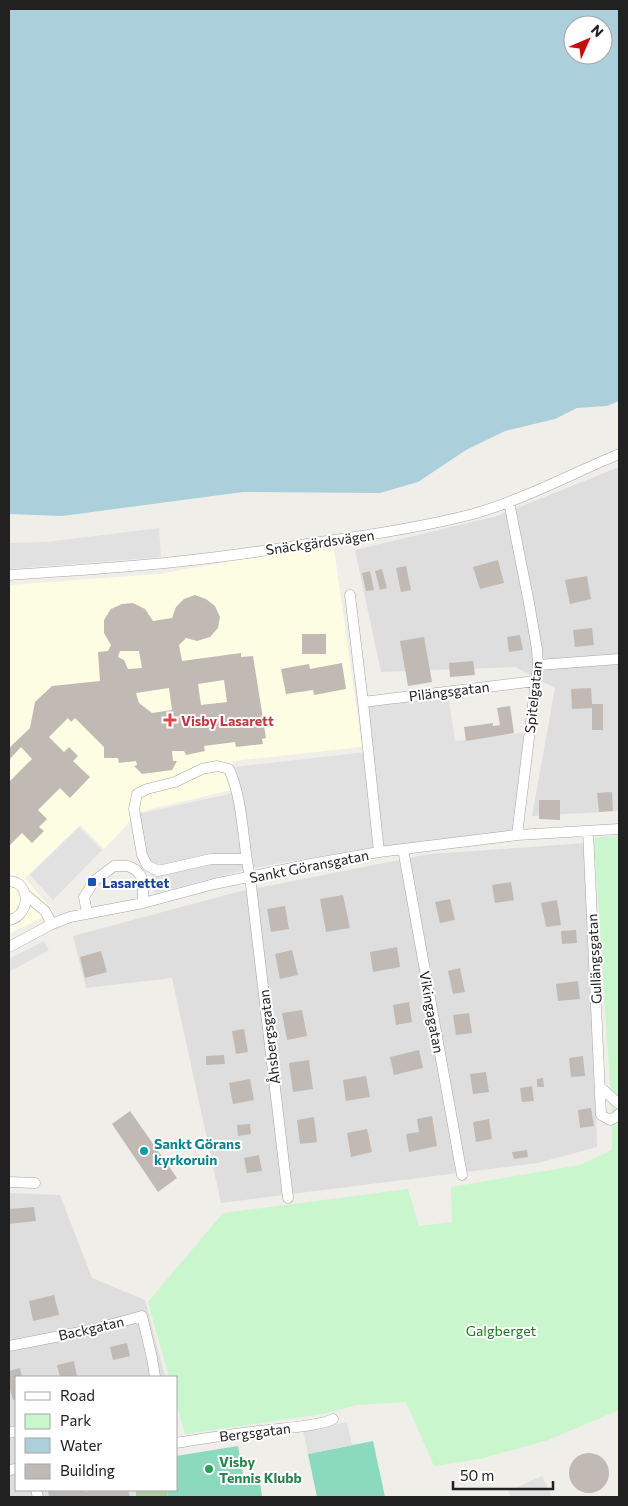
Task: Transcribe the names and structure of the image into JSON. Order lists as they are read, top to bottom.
{
  "streets": {
    "street": [
      "Snäckgärdsvägen",
      "Pilängsgatan",
      "Spitelgatan",
      "Sankt Göransgatan",
      "Gullängsgatan",
      "Vikingagatan",
      "Åhsbergsgatan",
      "Backgatan",
      "Bergsgatan"
    ]
  },
  "crossings": [
    ["Snäckgärdsvägen", "Spitelgatan"],
    ["Pilängsgatan", "Spitelgatan"],
    ["Spitelgatan", "Sankt Göransgatan"],
    ["Sankt Göransgatan", "Gullängsgatan"],
    ["Sankt Göransgatan", "Vikingagatan"],
    ["Sankt Göransgatan", "Åhsbergsgatan"]
  ],
  "parks": ["Galgberget"],
  "places": {
    "health": ["Visby Lasarett"],
    "transit": ["Lasarettet"],
    "other": ["Sankt Görans kyrkoruin", "Visby Tennis Klubb"]
  },
  "legend": [
    "Road",
    "Park",
    "Water",
    "Building"
  ],
  "scale_bar": "50 m",
  "north": "top right"
}
